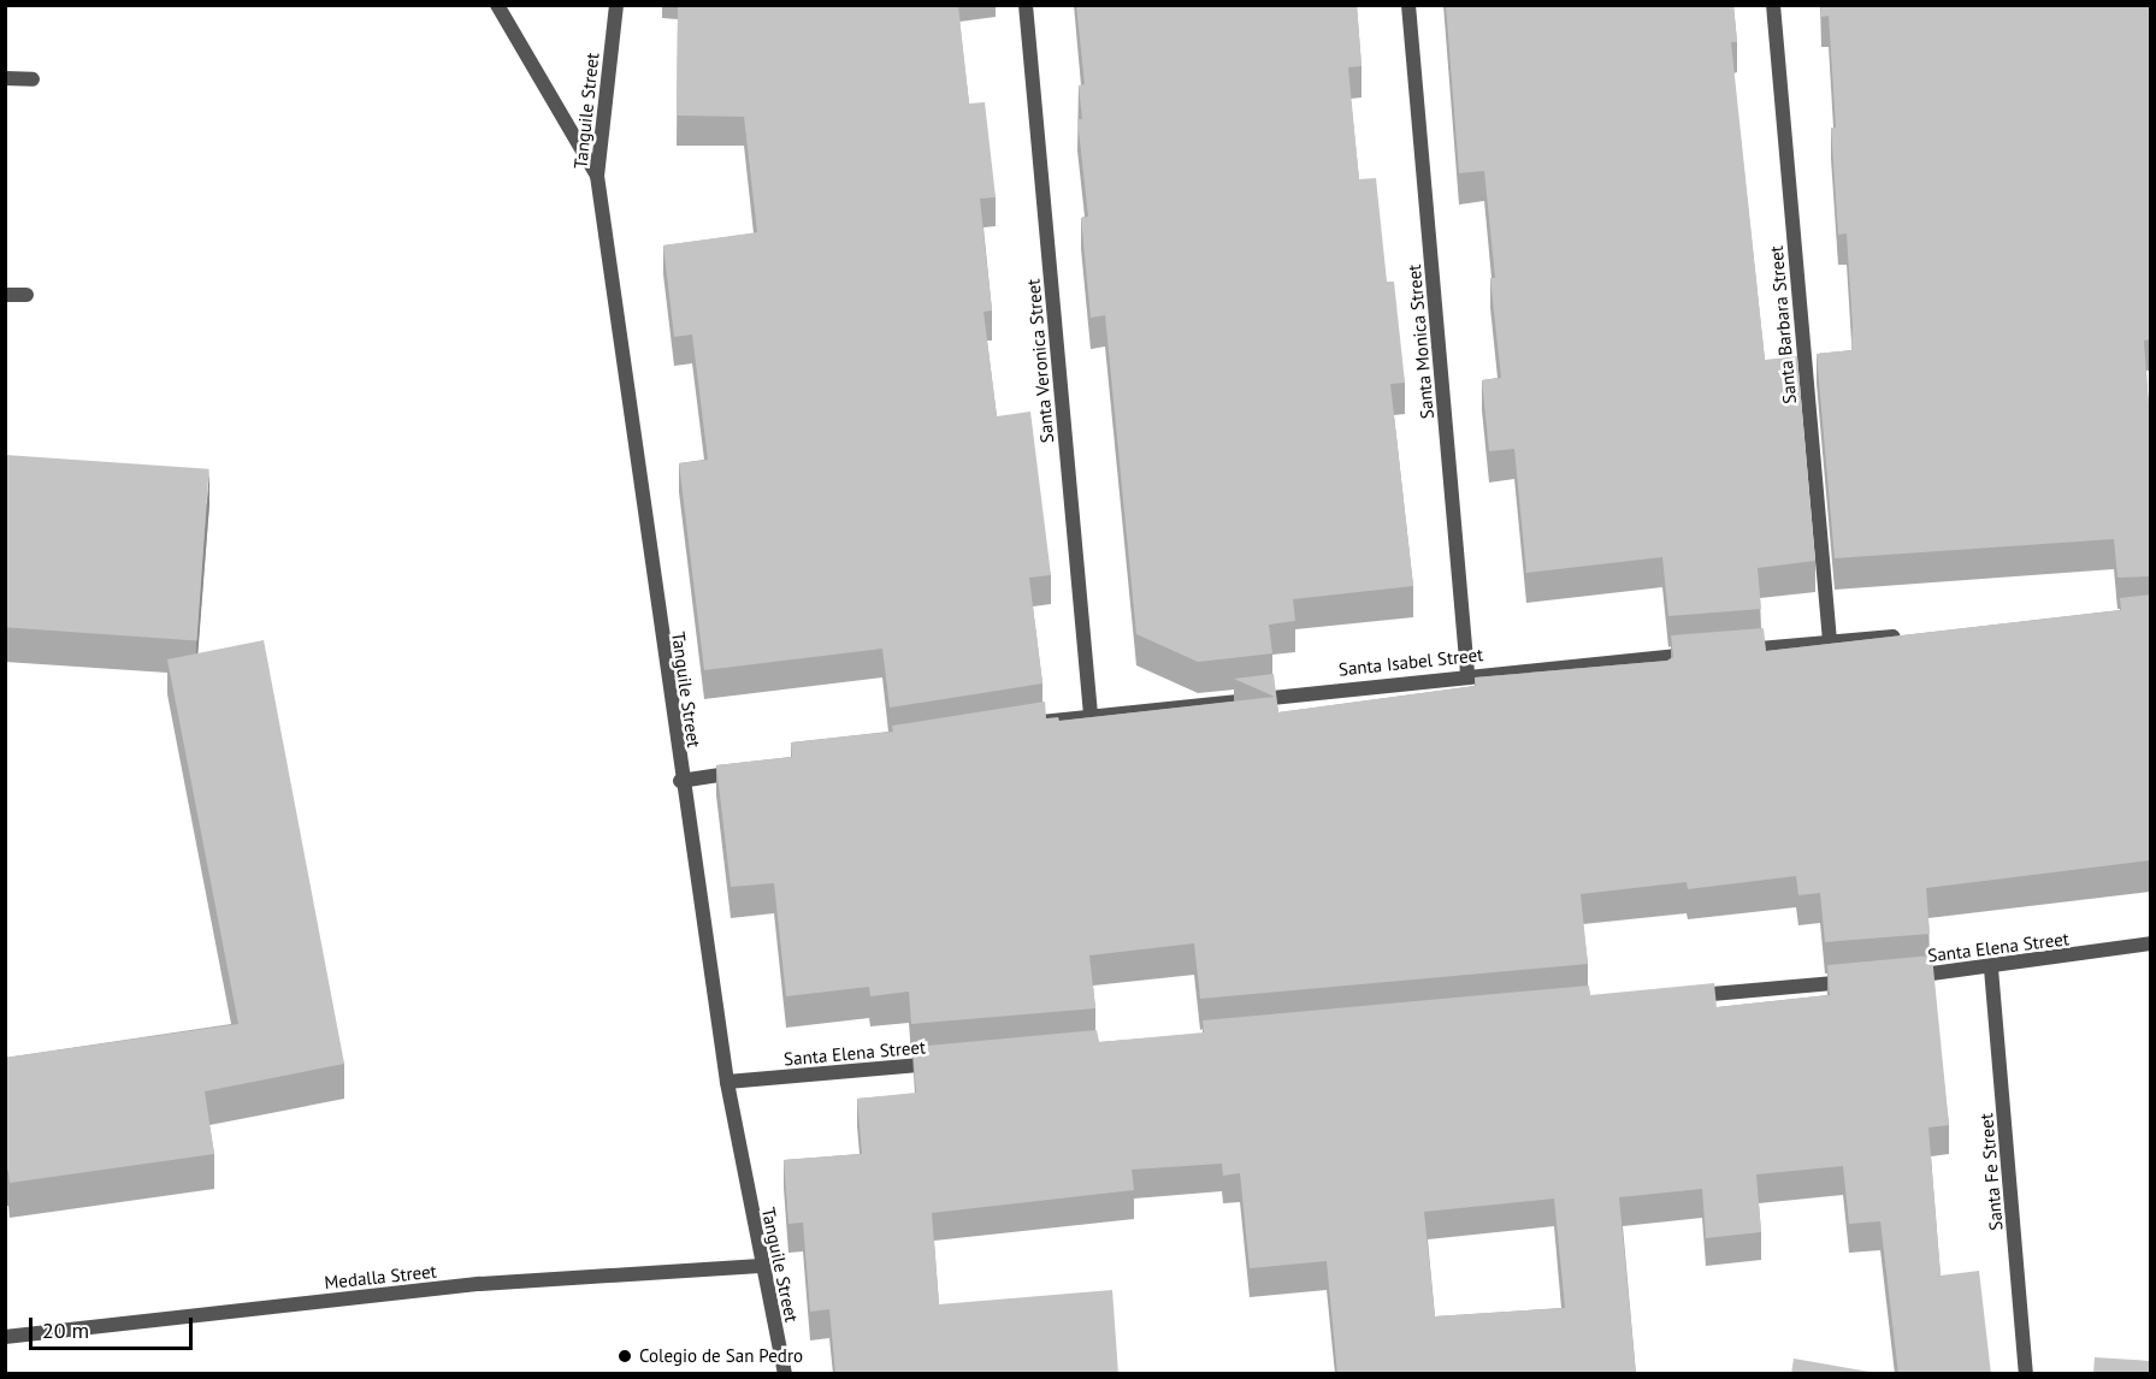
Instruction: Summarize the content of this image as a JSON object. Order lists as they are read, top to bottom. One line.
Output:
{"streets":{"street":["Tanguile Street","Santa Barbara Street","Santa Monica Street","Santa Veronica Street","Santa Isabel Street","Santa Elena Street","Santa Fe Street","Medalla Street"]},"crossings":[["Tanguile Street","Santa Elena Street"],["Tanguile Street","Medalla Street"],["Santa Monica Street","Santa Isabel Street"],["Santa Veronica Street","Santa Isabel Street"],["Santa Elena Street","Santa Fe Street"]],"places":["Colegio de San Pedro"],"scale_bar":"20 m"}
